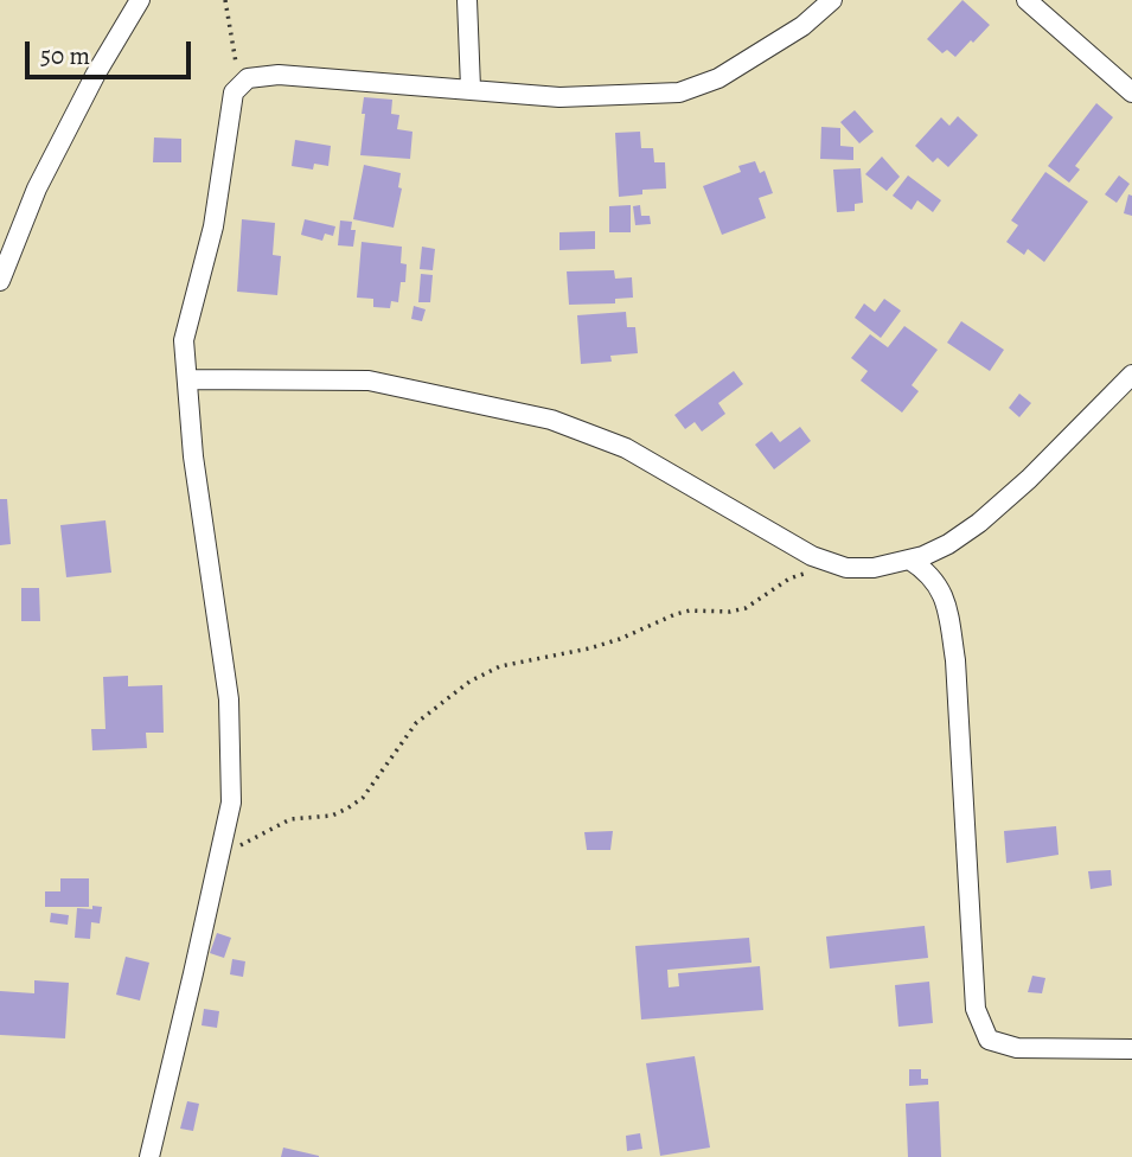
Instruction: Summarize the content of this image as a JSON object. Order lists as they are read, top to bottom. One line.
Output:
{"scale_bar":"50 m"}
